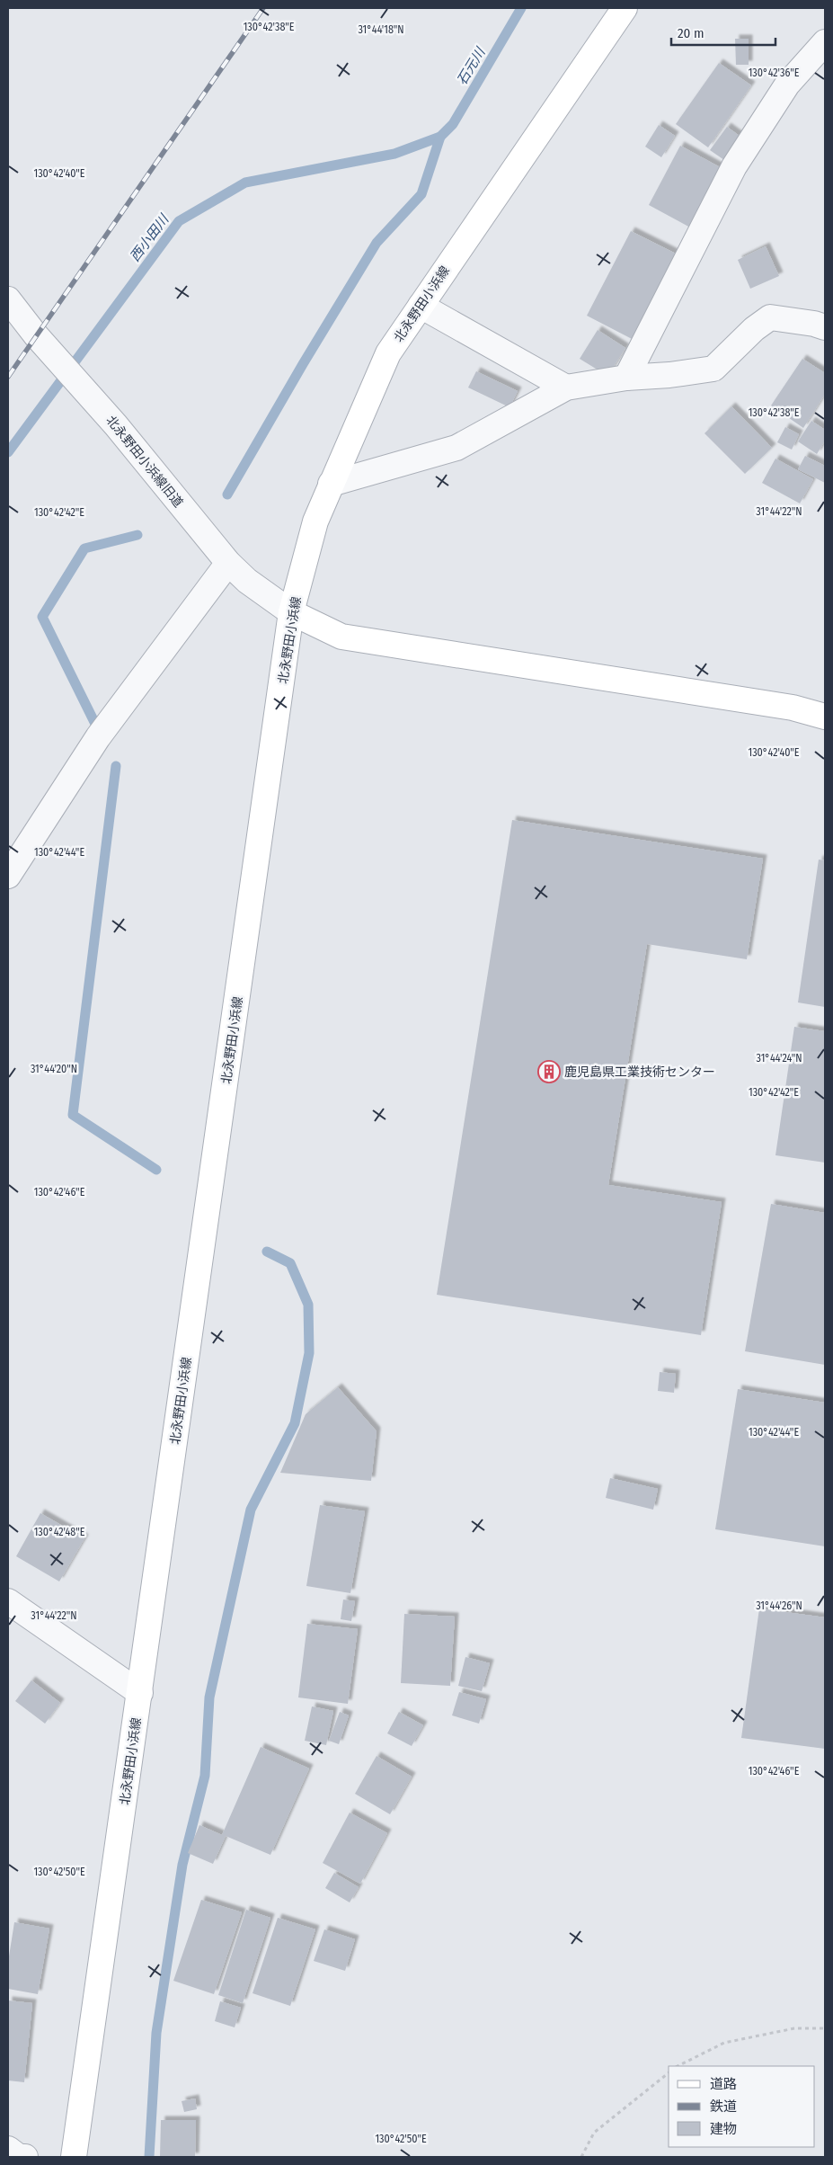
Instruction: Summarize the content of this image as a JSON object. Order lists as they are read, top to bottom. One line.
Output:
{"streets":{"main road":["北永野田小浜線"],"street":["北永野田小浜線旧道"]},"crossings":[["北永野田小浜線","北永野田小浜線旧道"]],"water":["石元川","西小田川"],"places":{"building":["鹿児島県工業技術センター"]},"legend":["道路","鉄道","建物"],"scale_bar":"20 m","coordinates":["130°42'38\"E","31°44'18\"N","130°42'36\"E","130°42'40\"E","31°44'22\"N","130°42'42\"E","130°42'44\"E","31°44'24\"N","31°44'20\"N","130°42'46\"E","130°42'48\"E","31°44'26\"N","130°42'50\"E"]}
